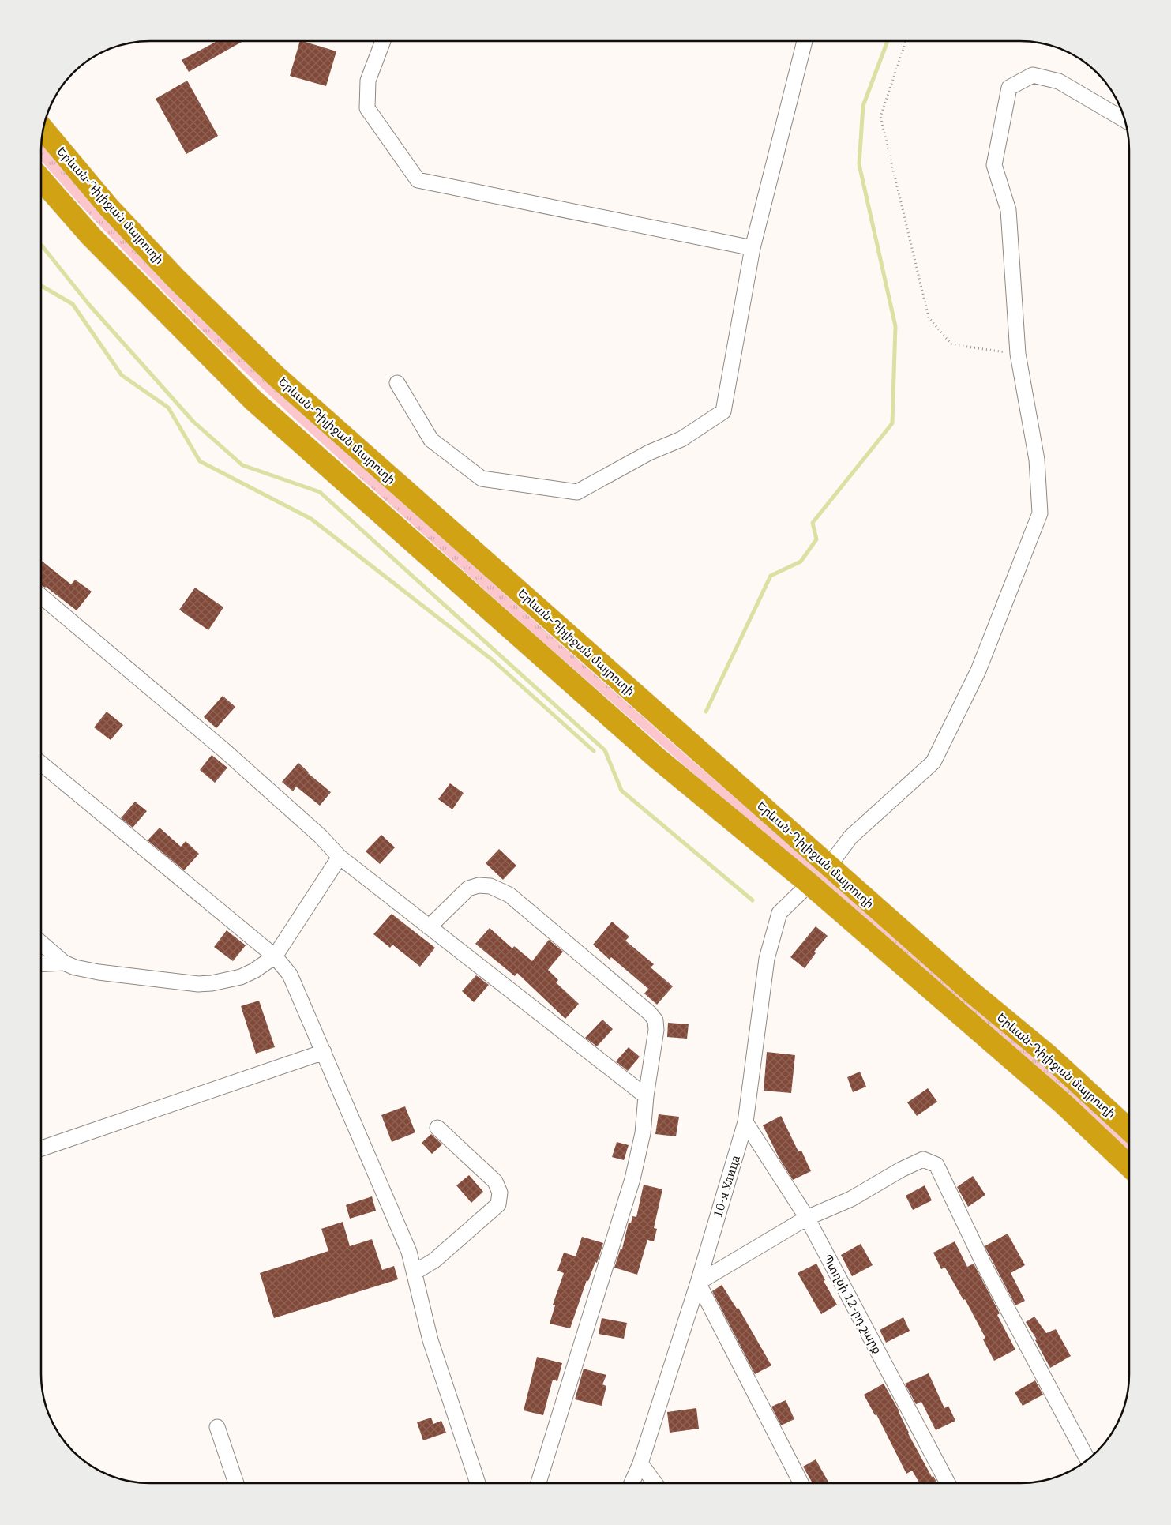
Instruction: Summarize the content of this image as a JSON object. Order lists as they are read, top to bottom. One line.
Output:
{"streets":{"highway":["Երևան-Դիլիջան մայրուղի"],"street":["10-я Улица","Պտղնի 12-րդ շարք"]},"crossings":[["Երևան-Դիլիջան մայրուղի","10-я Улица"],["10-я Улица","Պտղնի 12-րդ շարք"]]}
